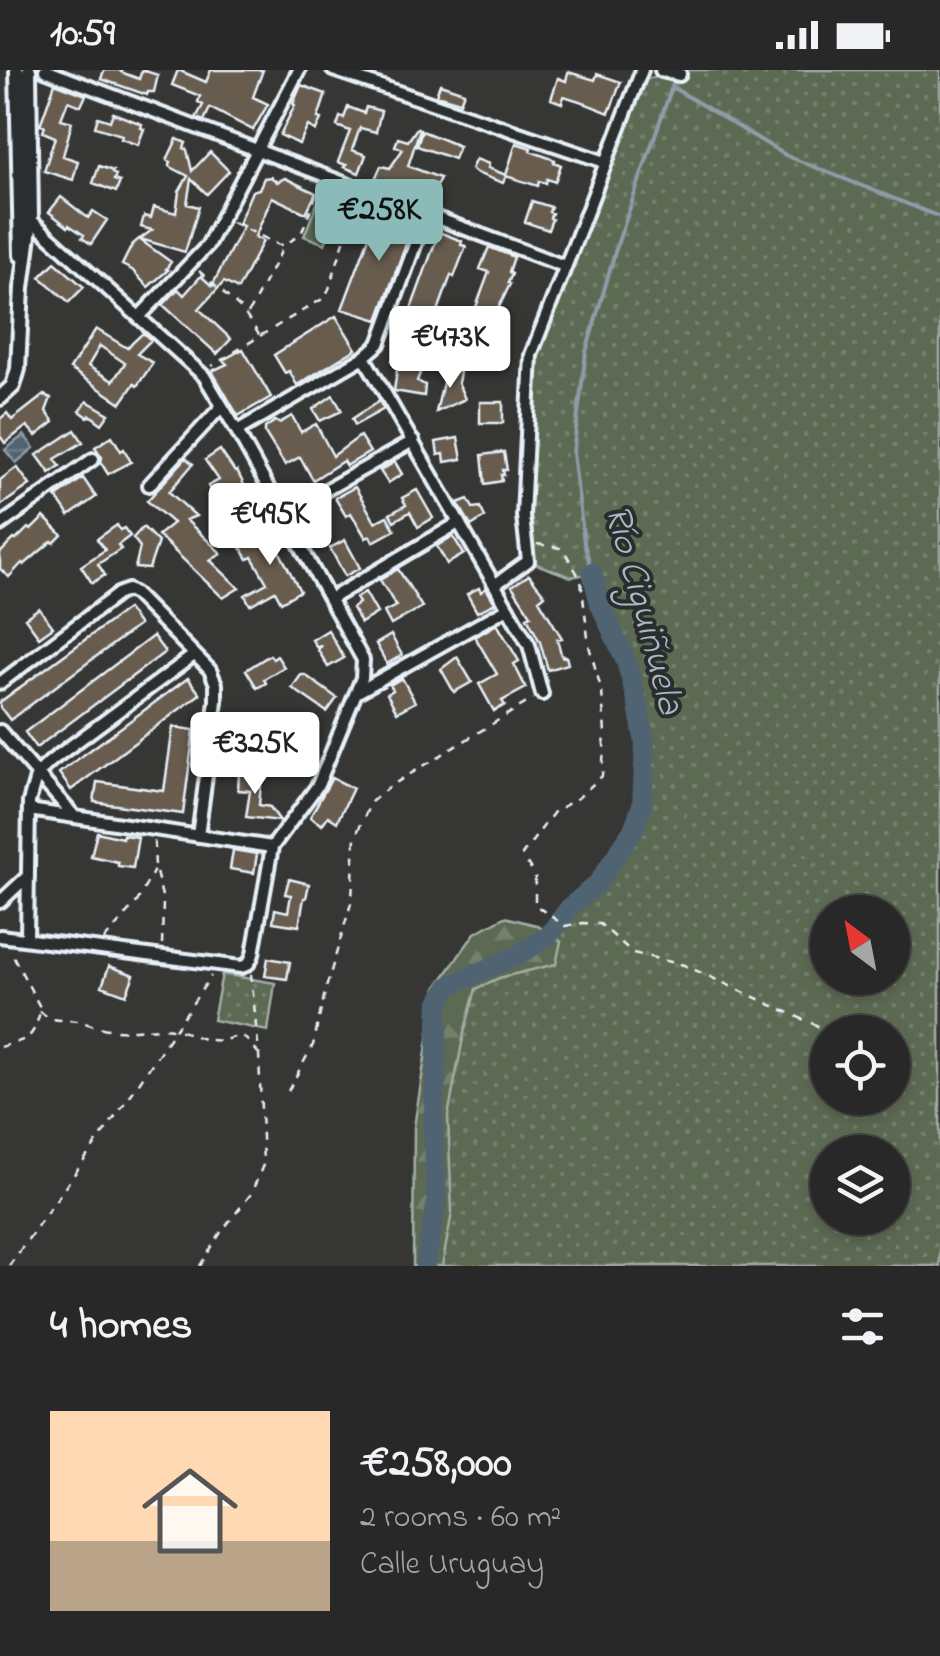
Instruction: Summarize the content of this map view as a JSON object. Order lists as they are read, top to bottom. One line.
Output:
{"water":["Río Ciguiñuela"],"north":"top left","page":{"status":"10:59","price":["€258K","€473K","€495K","€325K"],"heading":"4 homes","list":[{"name":"€258,000","note":"2 rooms · 60 m² · Calle Uruguay"}]}}
